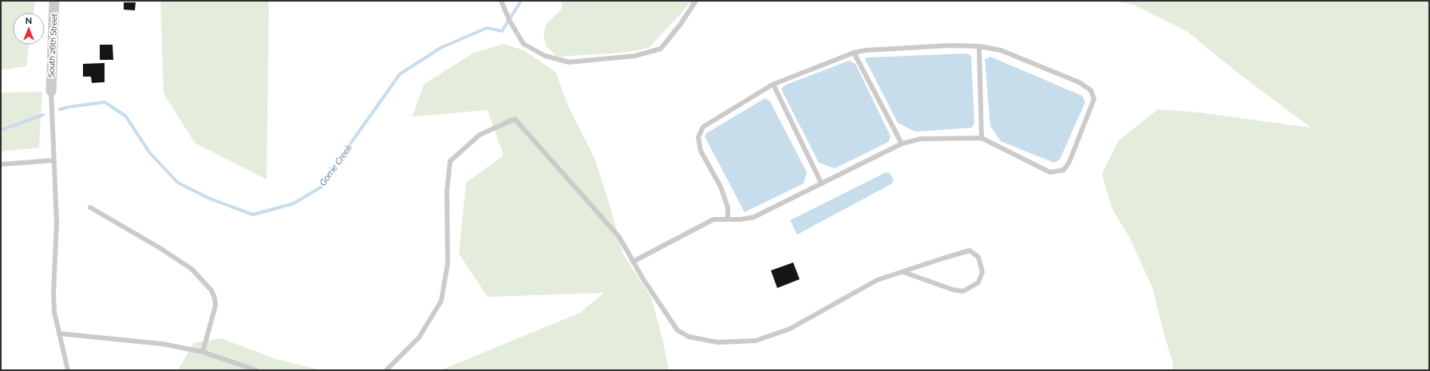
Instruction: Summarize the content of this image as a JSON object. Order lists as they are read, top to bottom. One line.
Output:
{"streets":{"street":["South 26th Street"]},"water":["Gorrie Creek"],"north":"top"}
